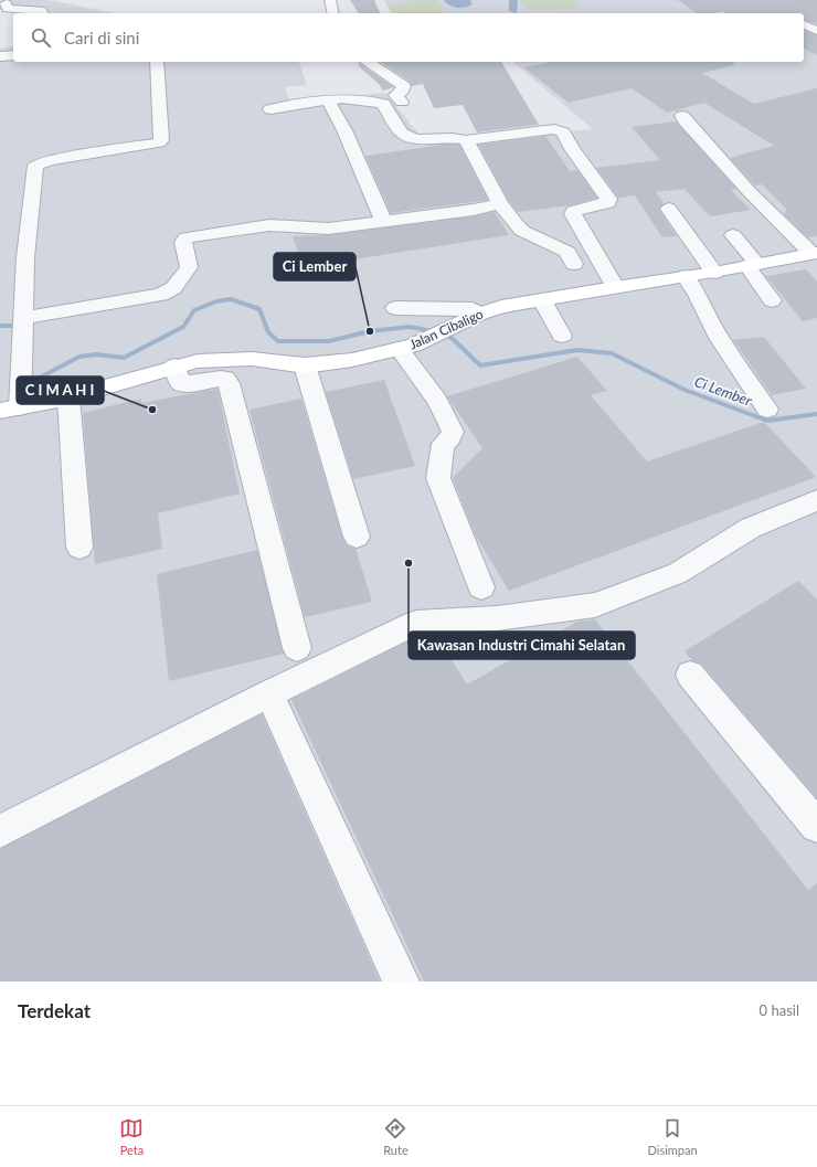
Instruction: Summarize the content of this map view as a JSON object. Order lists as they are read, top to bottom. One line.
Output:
{"streets":{"main road":["Jalan Cibaligo"]},"water":["Ci Lember"],"places":["Ci Lember","C I M A H I","Kawasan Industri Cimahi Selatan"],"page":{"search":"Cari di sini","heading":["Terdekat","0 hasil"],"nav":["Peta","Rute","Disimpan"]}}
